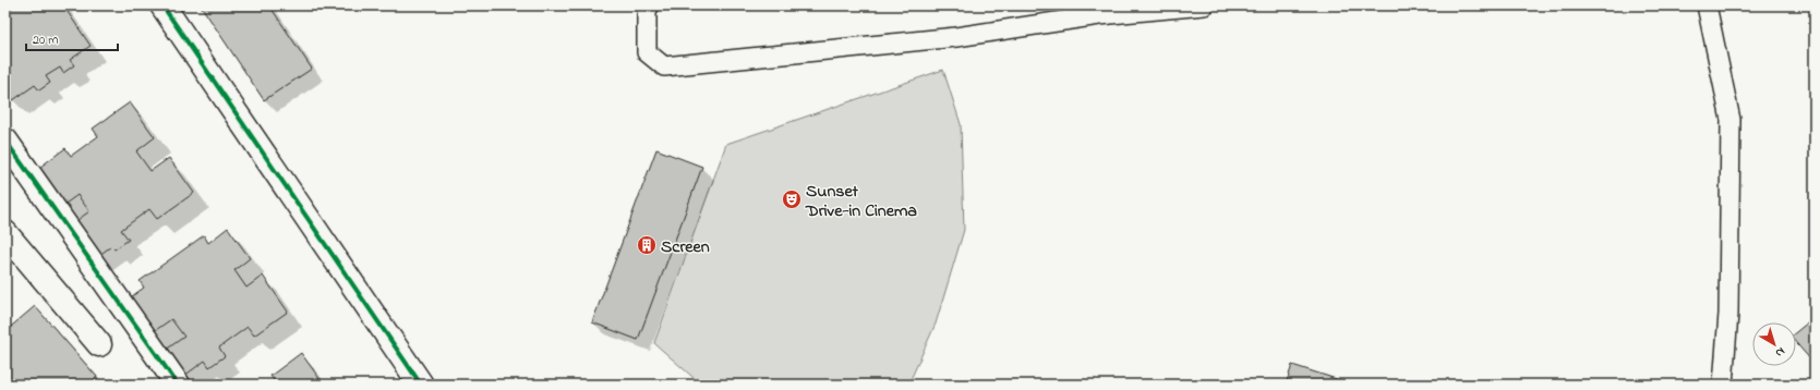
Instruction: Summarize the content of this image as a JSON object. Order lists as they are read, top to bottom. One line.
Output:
{"places":{"theatre":["Sunset Drive-in Cinema"],"building":["Screen"]},"scale_bar":"20 m","north":"bottom right"}
